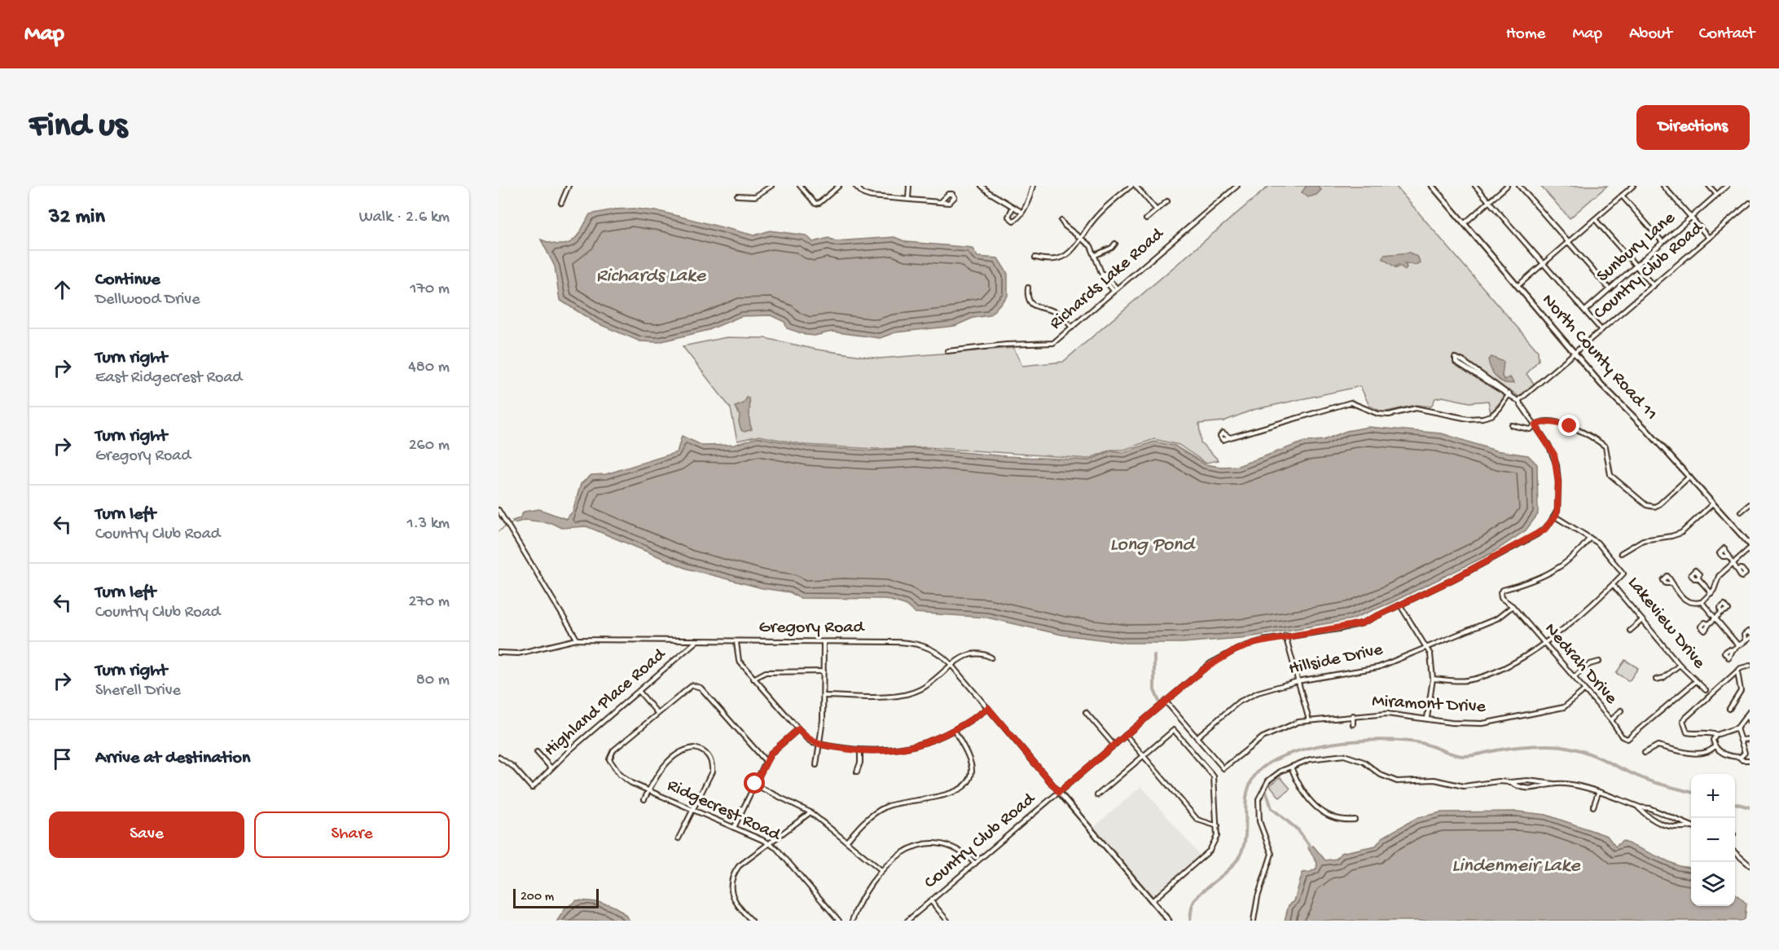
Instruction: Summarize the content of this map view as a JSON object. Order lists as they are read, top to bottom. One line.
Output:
{"streets":{"main road":["North County Road 11"],"street":["Sunbury Lane","Country Club Road","Richards Lake Road","Lakeview Drive","Gregory Road","Hillside Drive","Nedrah Drive","Highland Place Road","Miramont Drive","Ridgecrest Road"]},"crossings":[["Country Club Road","North County Road 11"],["Country Club Road","Lakeview Drive"],["Country Club Road","Gregory Road"],["Lakeview Drive","Nedrah Drive"],["Gregory Road","Highland Place Road"],["Hillside Drive","Nedrah Drive"],["Hillside Drive","Miramont Drive"],["Nedrah Drive","Miramont Drive"]],"water":["Richards Lake","Long Pond","Lindenmeir Lake"],"scale_bar":"200 m","page":{"header":"Map","nav":["Home","Map","About","Contact"],"buttons":["Directions",["Save","Share"]],"title":"Find us","heading":["32 min","Walk · 2.6 km"],"list":[["Continue","Dellwood Drive","170 m"],["Turn right","East Ridgecrest Road","480 m"],["Turn right","Gregory Road","260 m"],["Turn left","Country Club Road","1.3 km"],["Turn left","Country Club Road","270 m"],["Turn right","Sherell Drive","80 m"],"Arrive at destination"],"map_buttons":["+","−"],"scale":"200 m"}}
